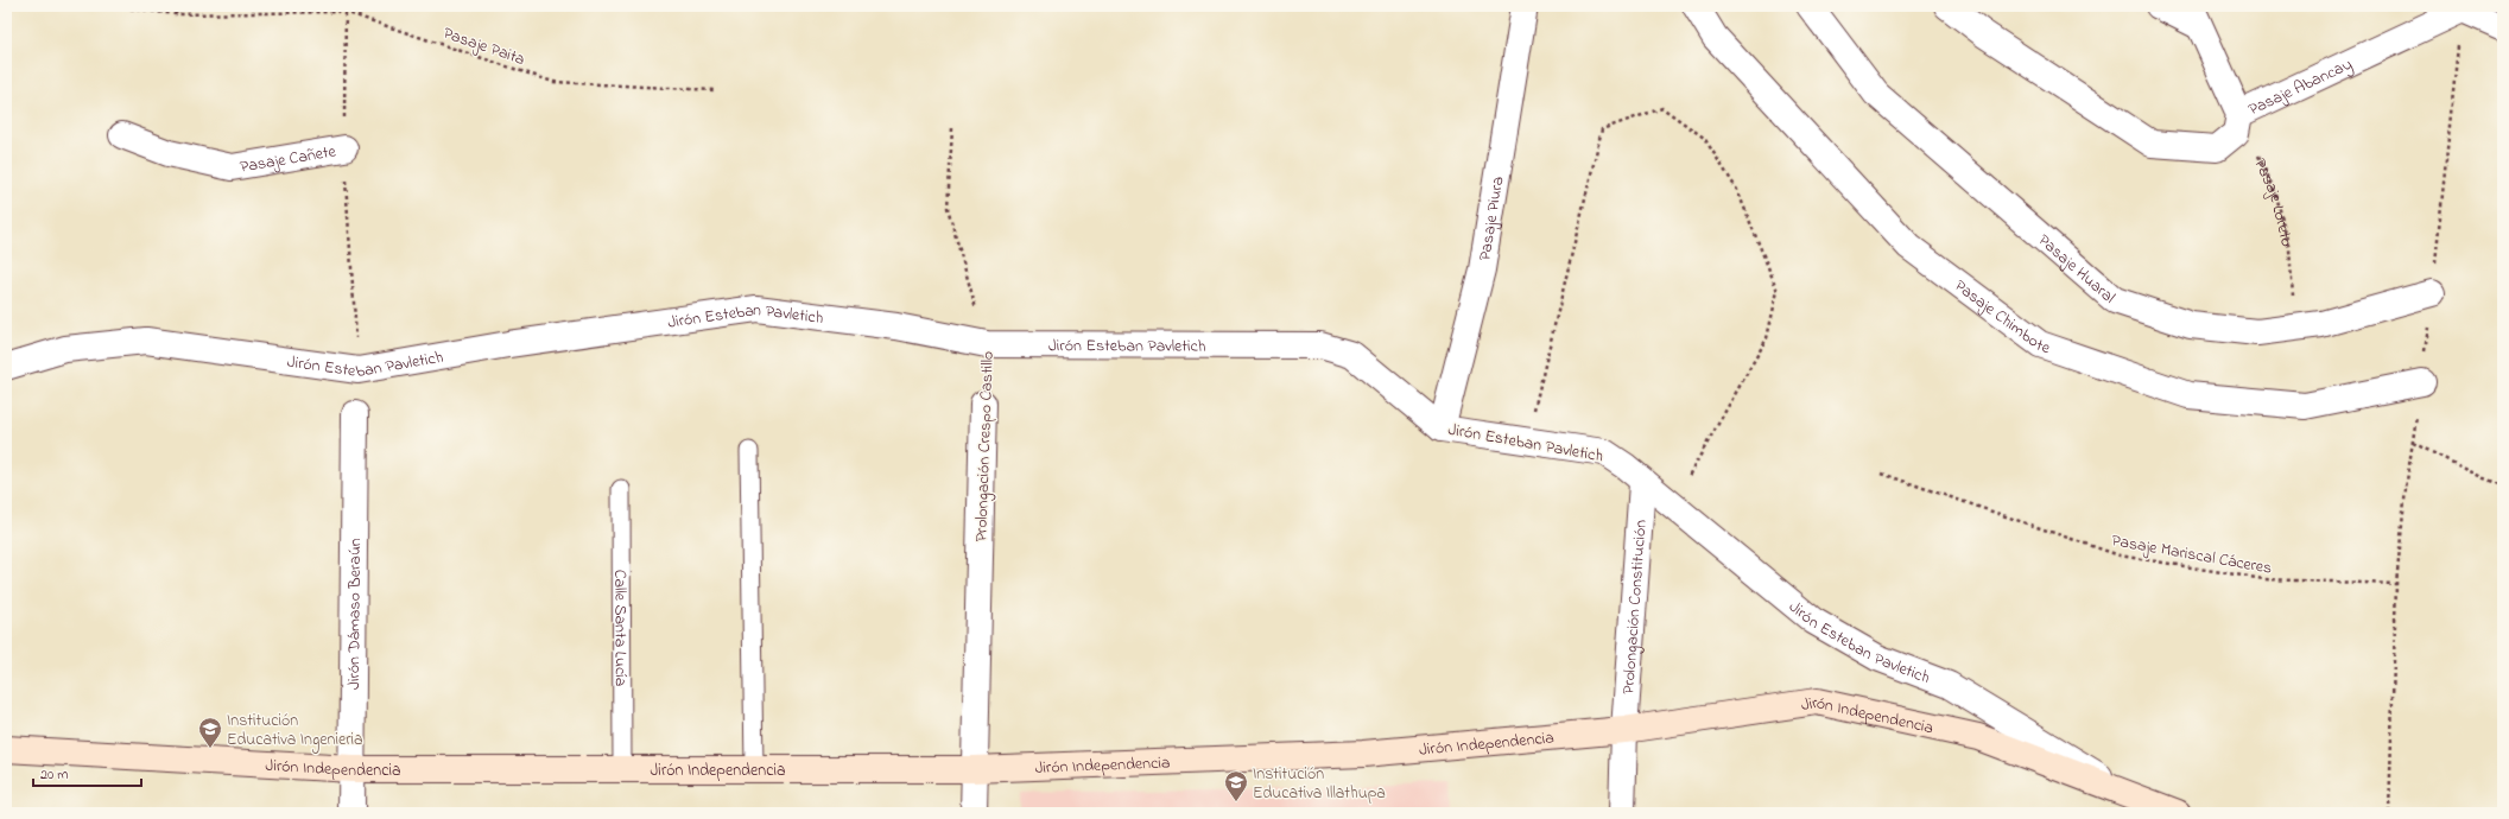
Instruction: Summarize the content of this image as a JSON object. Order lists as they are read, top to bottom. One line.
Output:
{"streets":{"street":["Pasaje Abancay","Pasaje Cañete","Pasaje Piura","Pasaje Huaral","Pasaje Chimbote","Jirón Esteban Pavletich","Prolongación Crespo Castillo","Prolongación Constitución","Jirón Dámaso Beraún","Jirón Independencia"],"lane":["Calle Santa Lucía"],"path":["Pasaje Paita","Pasaje Loreto","Pasaje Mariscal Cáceres"]},"crossings":[["Pasaje Abancay","Pasaje Loreto"],["Pasaje Loreto","Pasaje Huaral"],["Pasaje Piura","Jirón Esteban Pavletich"],["Jirón Esteban Pavletich","Prolongación Crespo Castillo"],["Jirón Esteban Pavletich","Prolongación Constitución"],["Jirón Esteban Pavletich","Jirón Independencia"],["Prolongación Crespo Castillo","Jirón Independencia"],["Prolongación Constitución","Jirón Independencia"],["Jirón Dámaso Beraún","Jirón Independencia"],["Calle Santa Lucía","Jirón Independencia"]],"places":{"school or university":["Institución Educativa Ingenieria","Institución Educativa Illathupa"]},"scale_bar":"20 m"}
